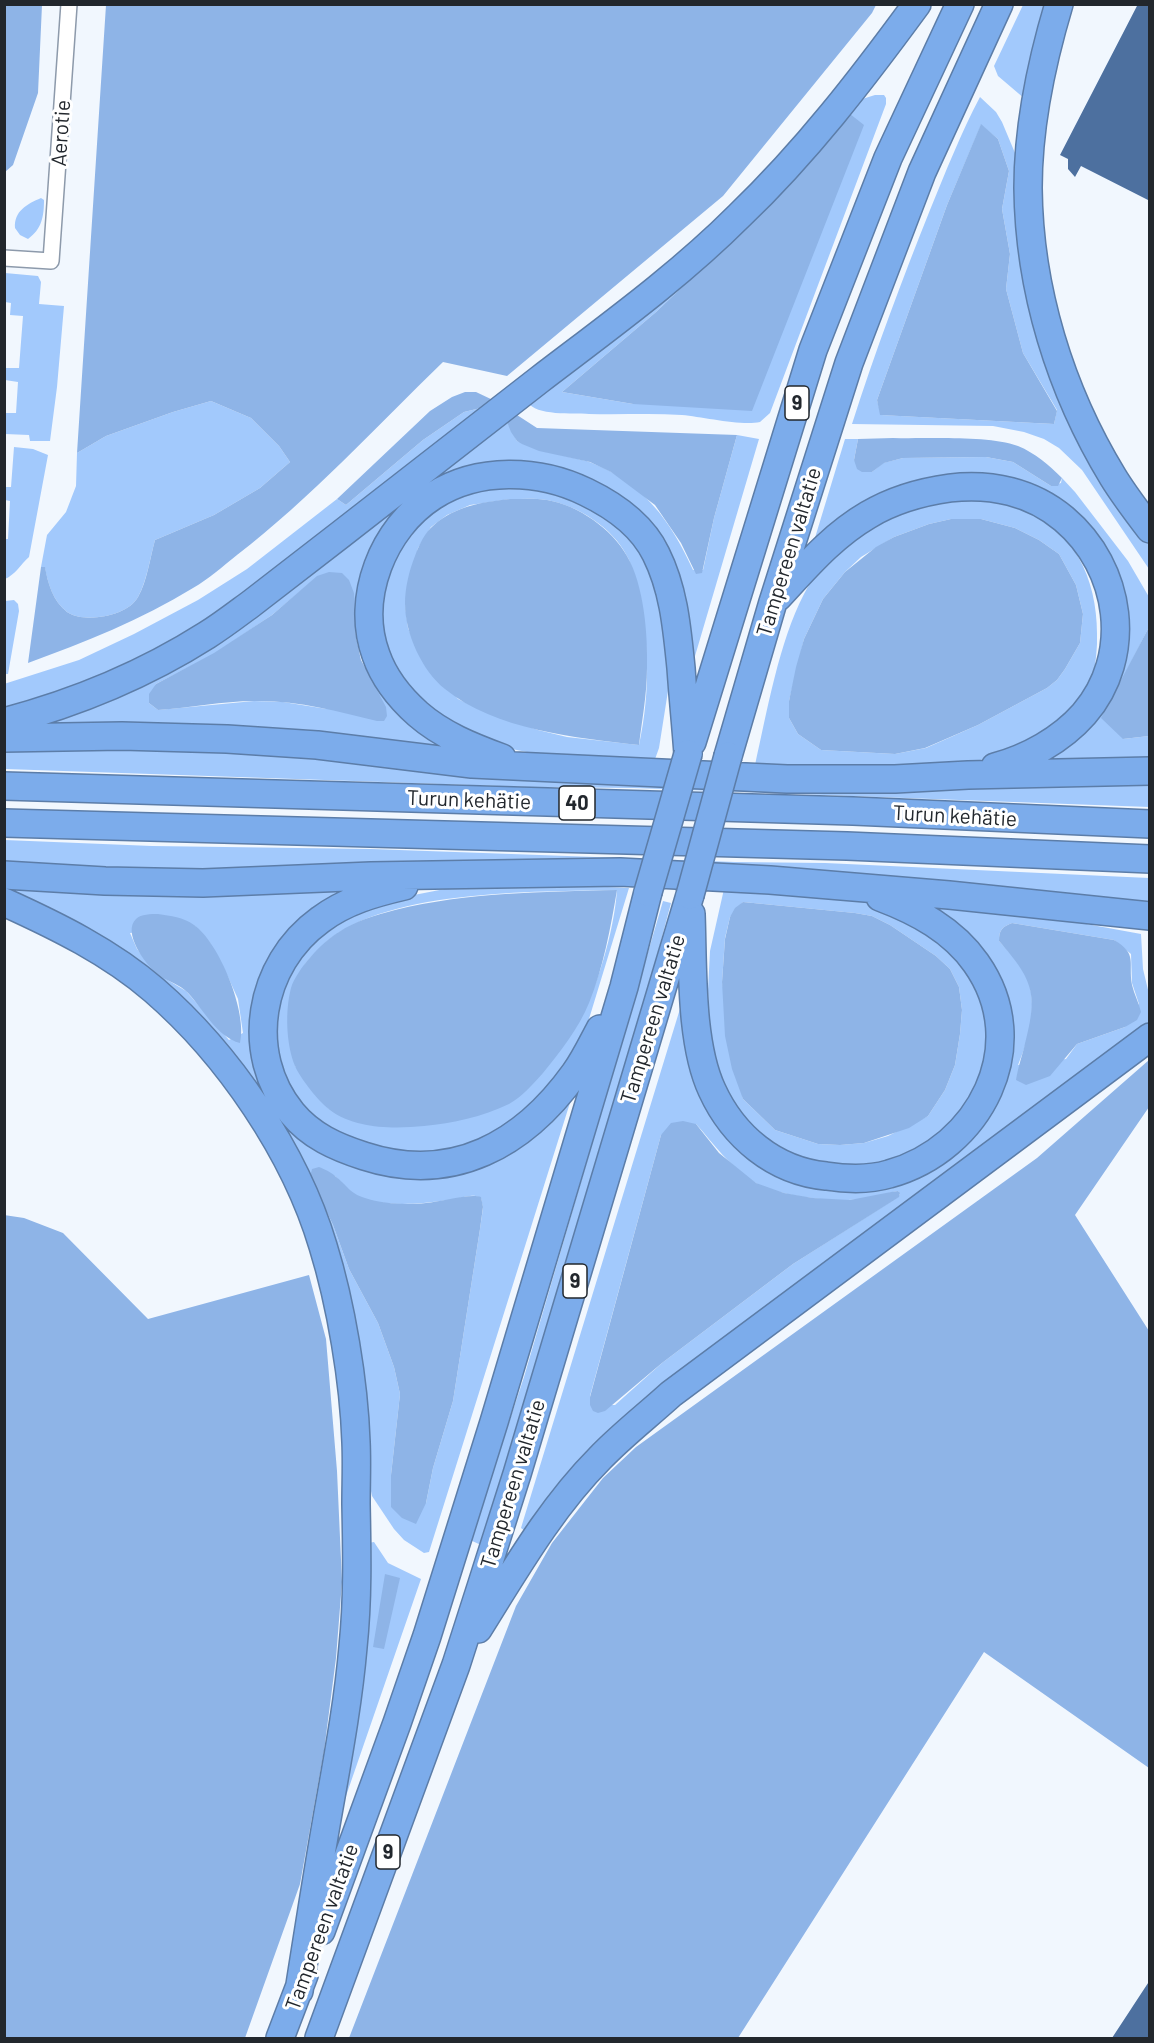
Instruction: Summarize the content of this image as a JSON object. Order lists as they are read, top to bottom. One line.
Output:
{"streets":{"highway":["9","Tampereen valtatie","Turun kehätie","40"],"street":["Aerotie"]}}
